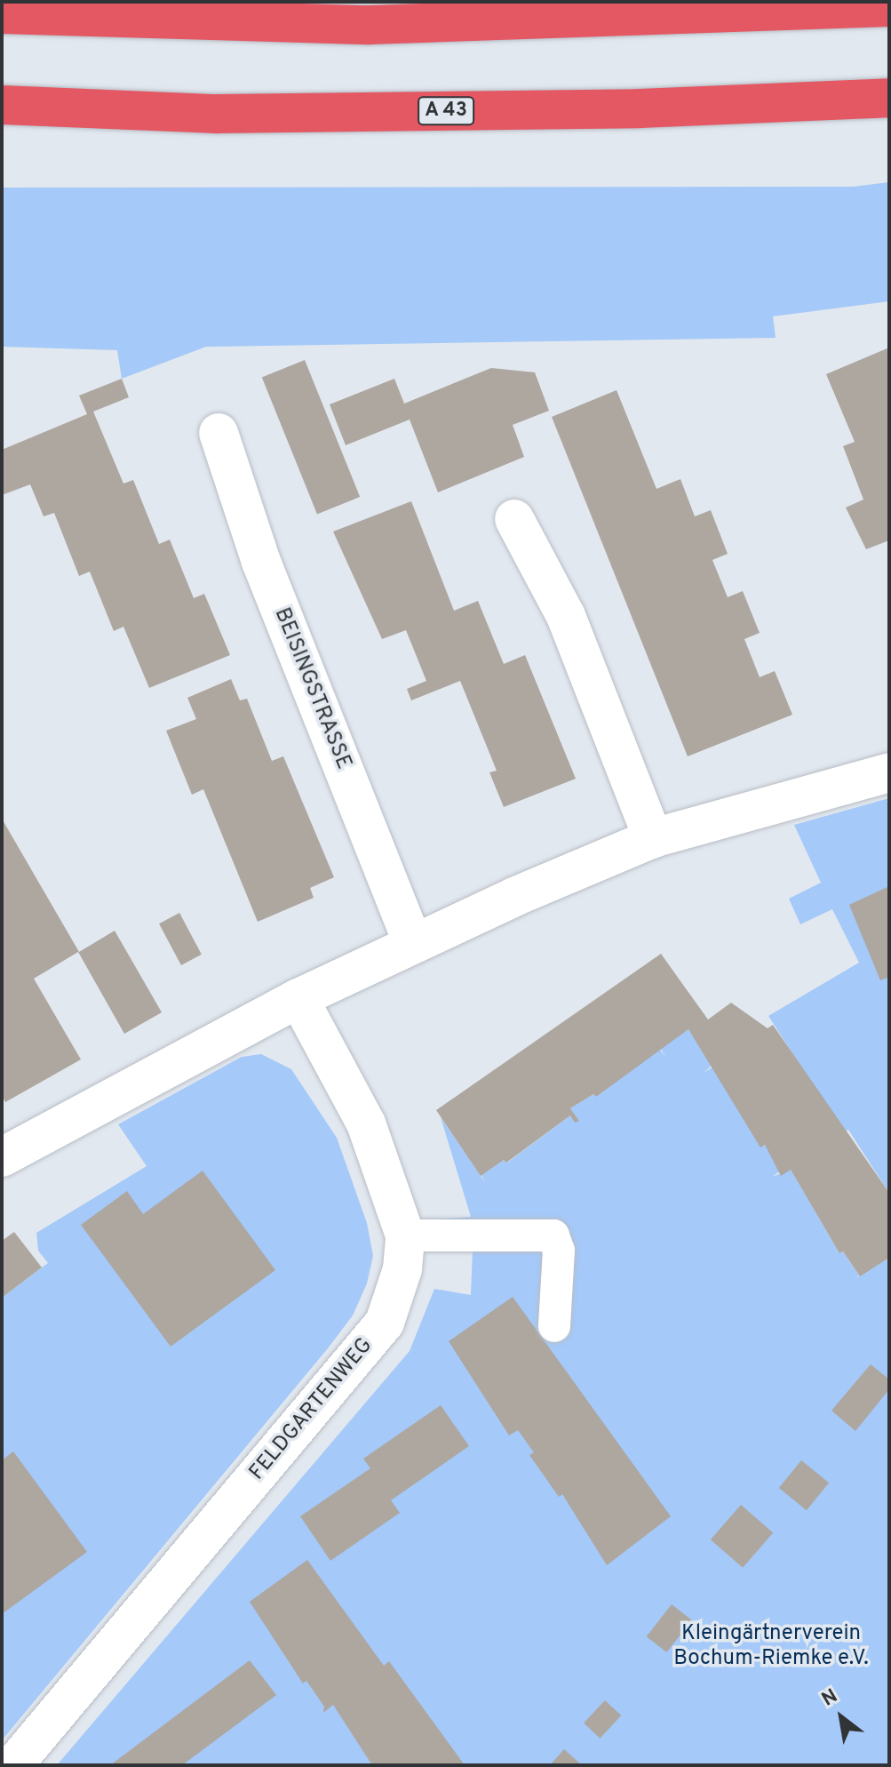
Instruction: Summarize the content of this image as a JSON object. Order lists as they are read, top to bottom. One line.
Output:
{"streets":{"highway":["A 43"],"street":["BEISINGSTRASSE","FELDGARTENWEG"]},"parks":["Kleingärtnerverein Bochum-Riemke e.V."],"north":"top left"}
